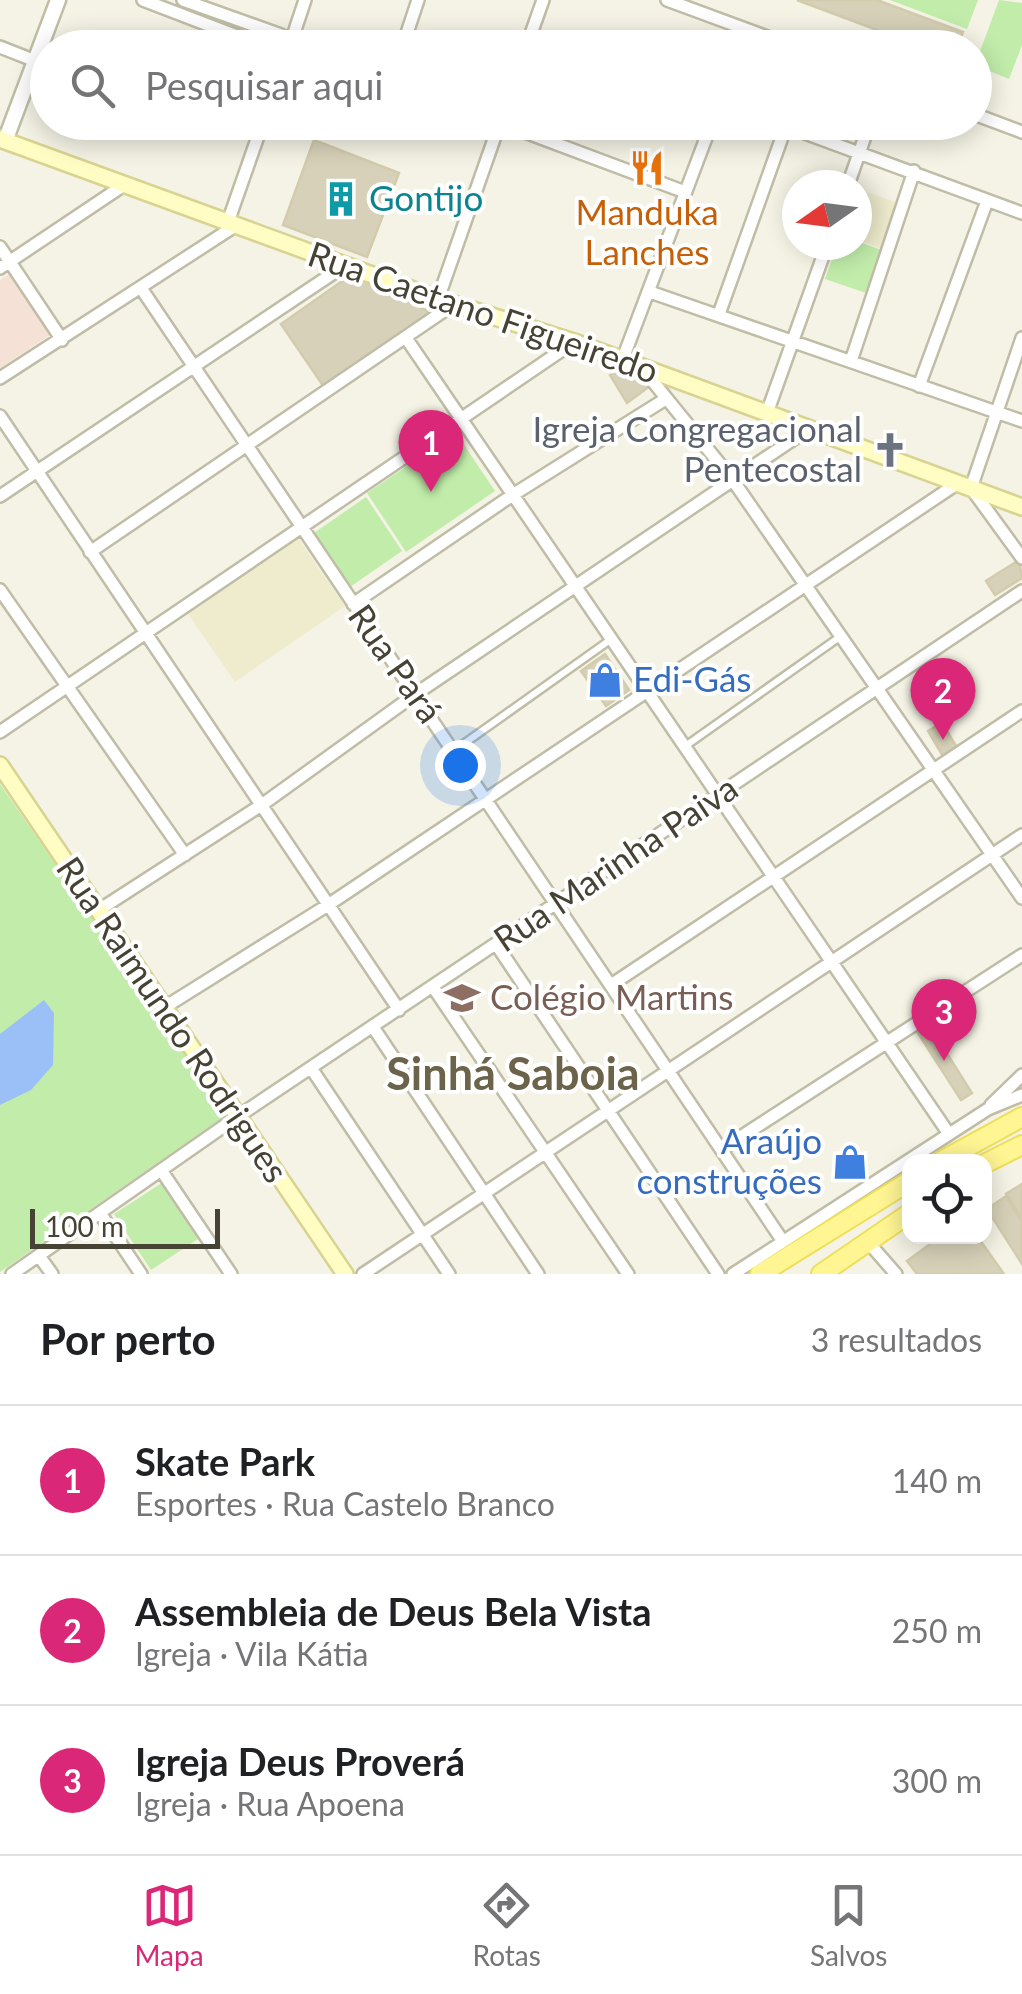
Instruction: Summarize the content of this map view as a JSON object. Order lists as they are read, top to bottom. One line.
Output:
{"streets":{"main road":["Rua Caetano Figueiredo","Rua Raimundo Rodrigues"],"street":["Rua Pará","Rua Marinha Paiva"]},"crossings":[["Rua Pará","Rua Marinha Paiva"],["Rua Marinha Paiva","Rua Raimundo Rodrigues"]],"districts":["Sinhá Saboia"],"places":{"restaurant":["Manduka Lanches"],"building":["Gontijo"],"church":["Igreja Congregacional Pentecostal"],"shop":["Edi-Gás","Araújo construções"],"school or university":["Colégio Martins"]},"scale_bar":"100 m","north":"left","page":{"search":"Pesquisar aqui","pins":["1","2","3"],"scale":"100 m","heading":["Por perto","3 resultados"],"list":[{"mark":"1","name":"Skate Park","note":"Esportes · Rua Castelo Branco","value":"140 m"},{"mark":"2","name":"Assembleia de Deus Bela Vista","note":"Igreja · Vila Kátia","value":"250 m"},{"mark":"3","name":"Igreja Deus Proverá","note":"Igreja · Rua Apoena","value":"300 m"}],"nav":["Mapa","Rotas","Salvos"]}}
